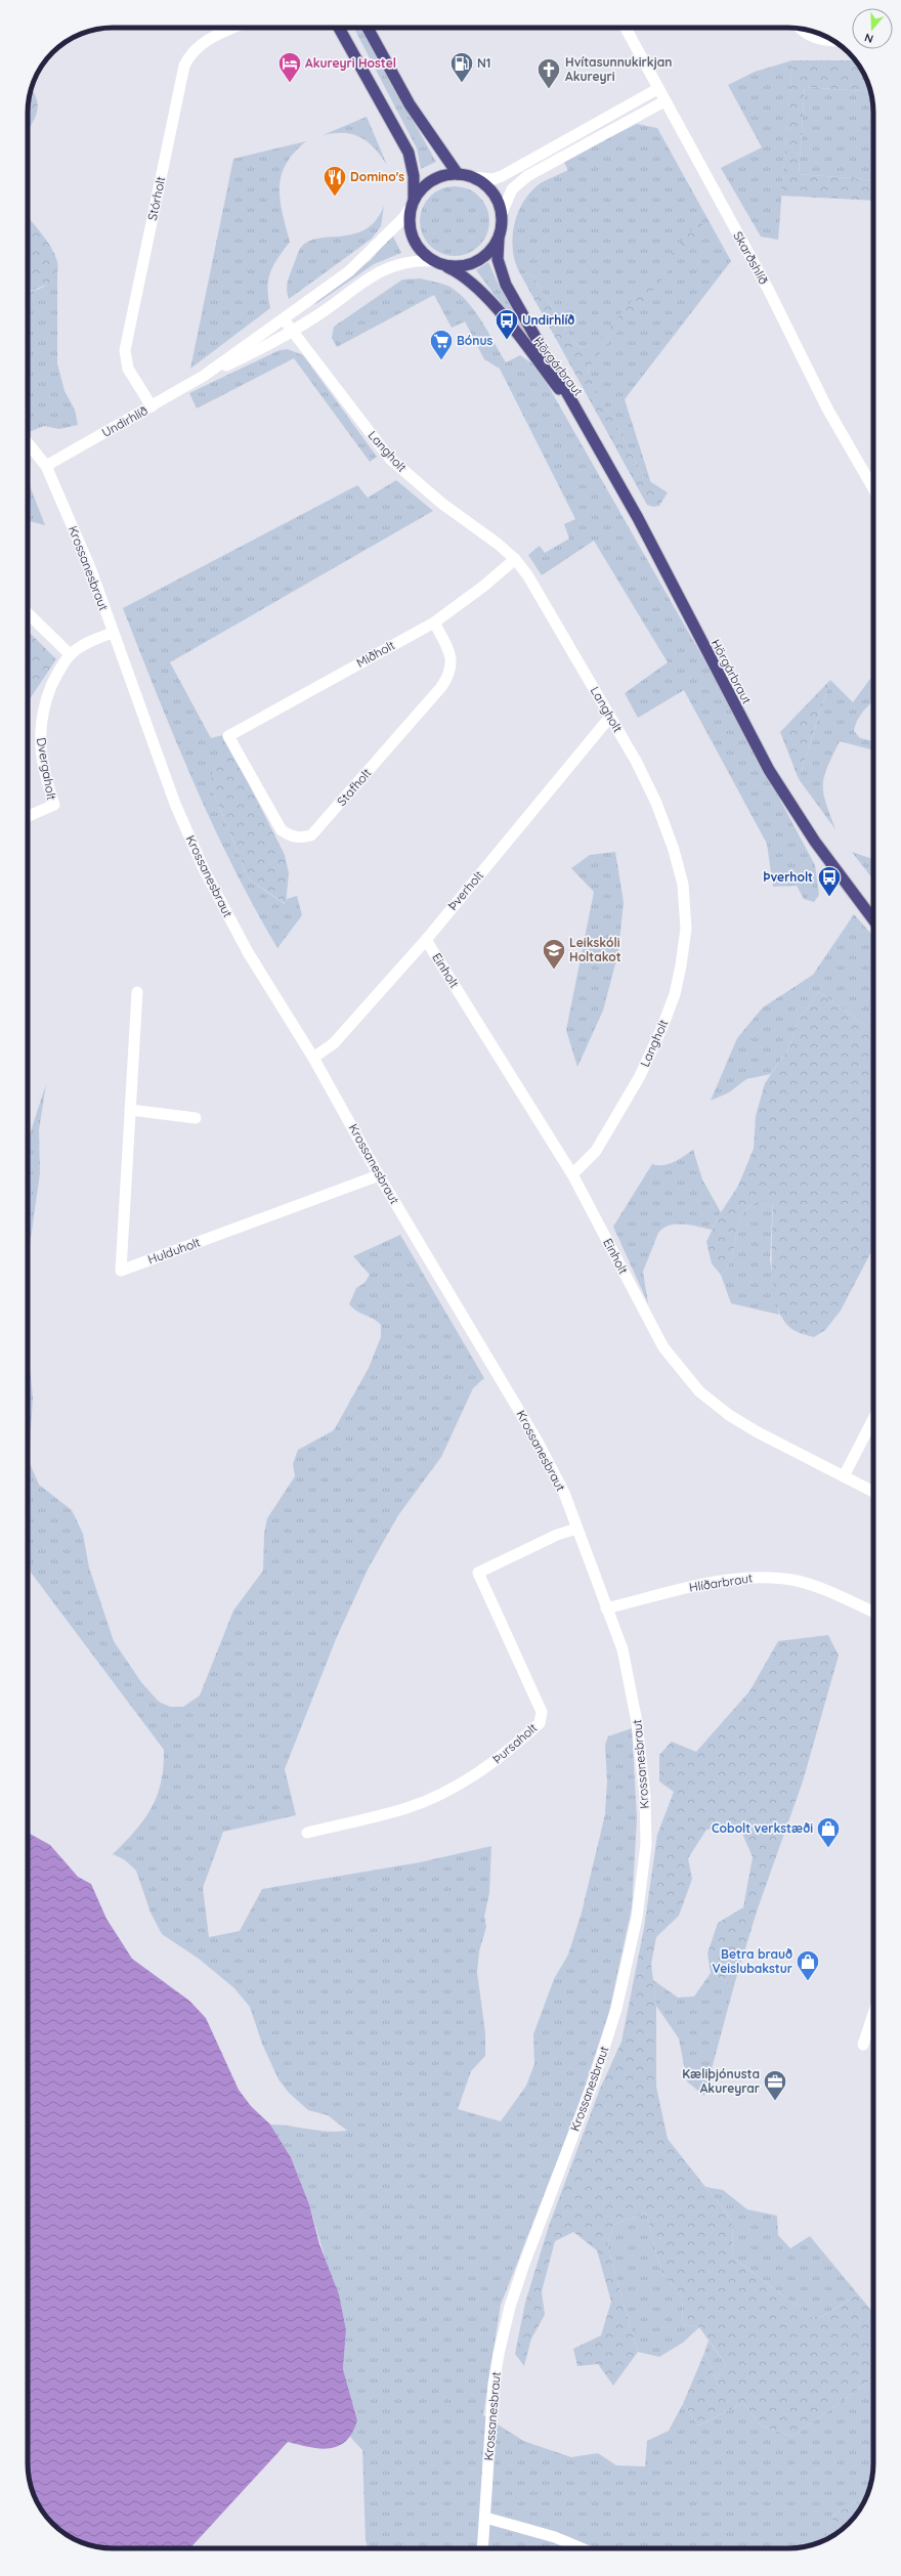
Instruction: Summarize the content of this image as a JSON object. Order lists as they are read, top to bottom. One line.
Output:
{"streets":{"highway":["Hörgárbraut"],"street":["Stórholt","Skarðshlíð","Undirhlíð","Langholt","Krossanesbraut","Miðholt","Dvergaholt","Stafholt","Þverholt","Einholt","Hulduholt","Hlíðarbraut","Þursaholt"]},"crossings":[["Stórholt","Undirhlíð"],["Hörgárbraut","Undirhlíð"],["Undirhlíð","Langholt"],["Undirhlíð","Krossanesbraut"],["Langholt","Miðholt"],["Langholt","Þverholt"],["Langholt","Einholt"],["Krossanesbraut","Dvergaholt"],["Krossanesbraut","Þverholt"],["Krossanesbraut","Hulduholt"],["Krossanesbraut","Hlíðarbraut"],["Krossanesbraut","Þursaholt"],["Miðholt","Stafholt"],["Þverholt","Einholt"]],"places":{"hotel":["Akureyri Hostel"],"fuel station":["N1"],"church":["Hvítasunnukirkjan Akureyri"],"restaurant":["Domino's"],"bus stop":["Undirhlíð","Þverholt"],"supermarket":["Bónus"],"school or university":["Leikskóli Holtakot"],"shop":["Cobolt verkstæði","Betra brauð Veislubakstur"],"office":["Kæliþjónusta Akureyrar"]},"north":"bottom"}
